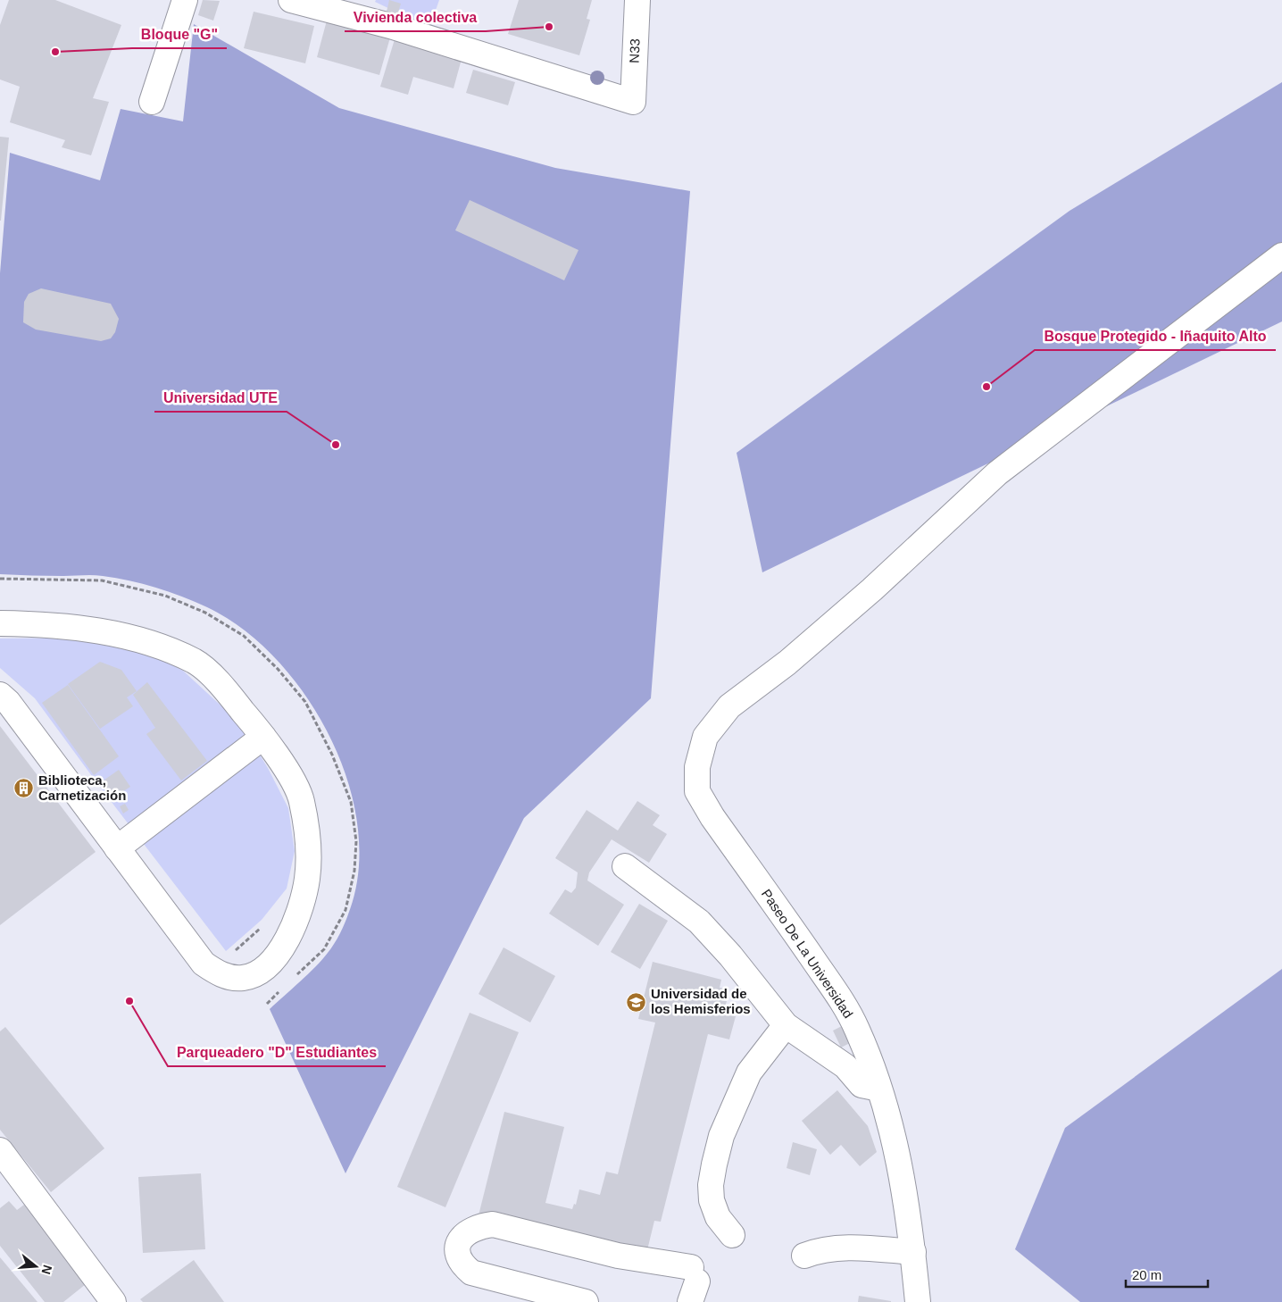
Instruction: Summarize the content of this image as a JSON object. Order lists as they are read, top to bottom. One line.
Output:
{"streets":{"street":["N33","Paseo De La Universidad"]},"places":{"other":["Vivienda colectiva","Bloque \"G\"","Bosque Protegido - Iñaquito Alto","Universidad UTE","Parqueadero \"D\" Estudiantes"],"building":["Biblioteca, Carnetización"],"school or university":["Universidad de los Hemisferios"]},"scale_bar":"20 m","north":"right"}
